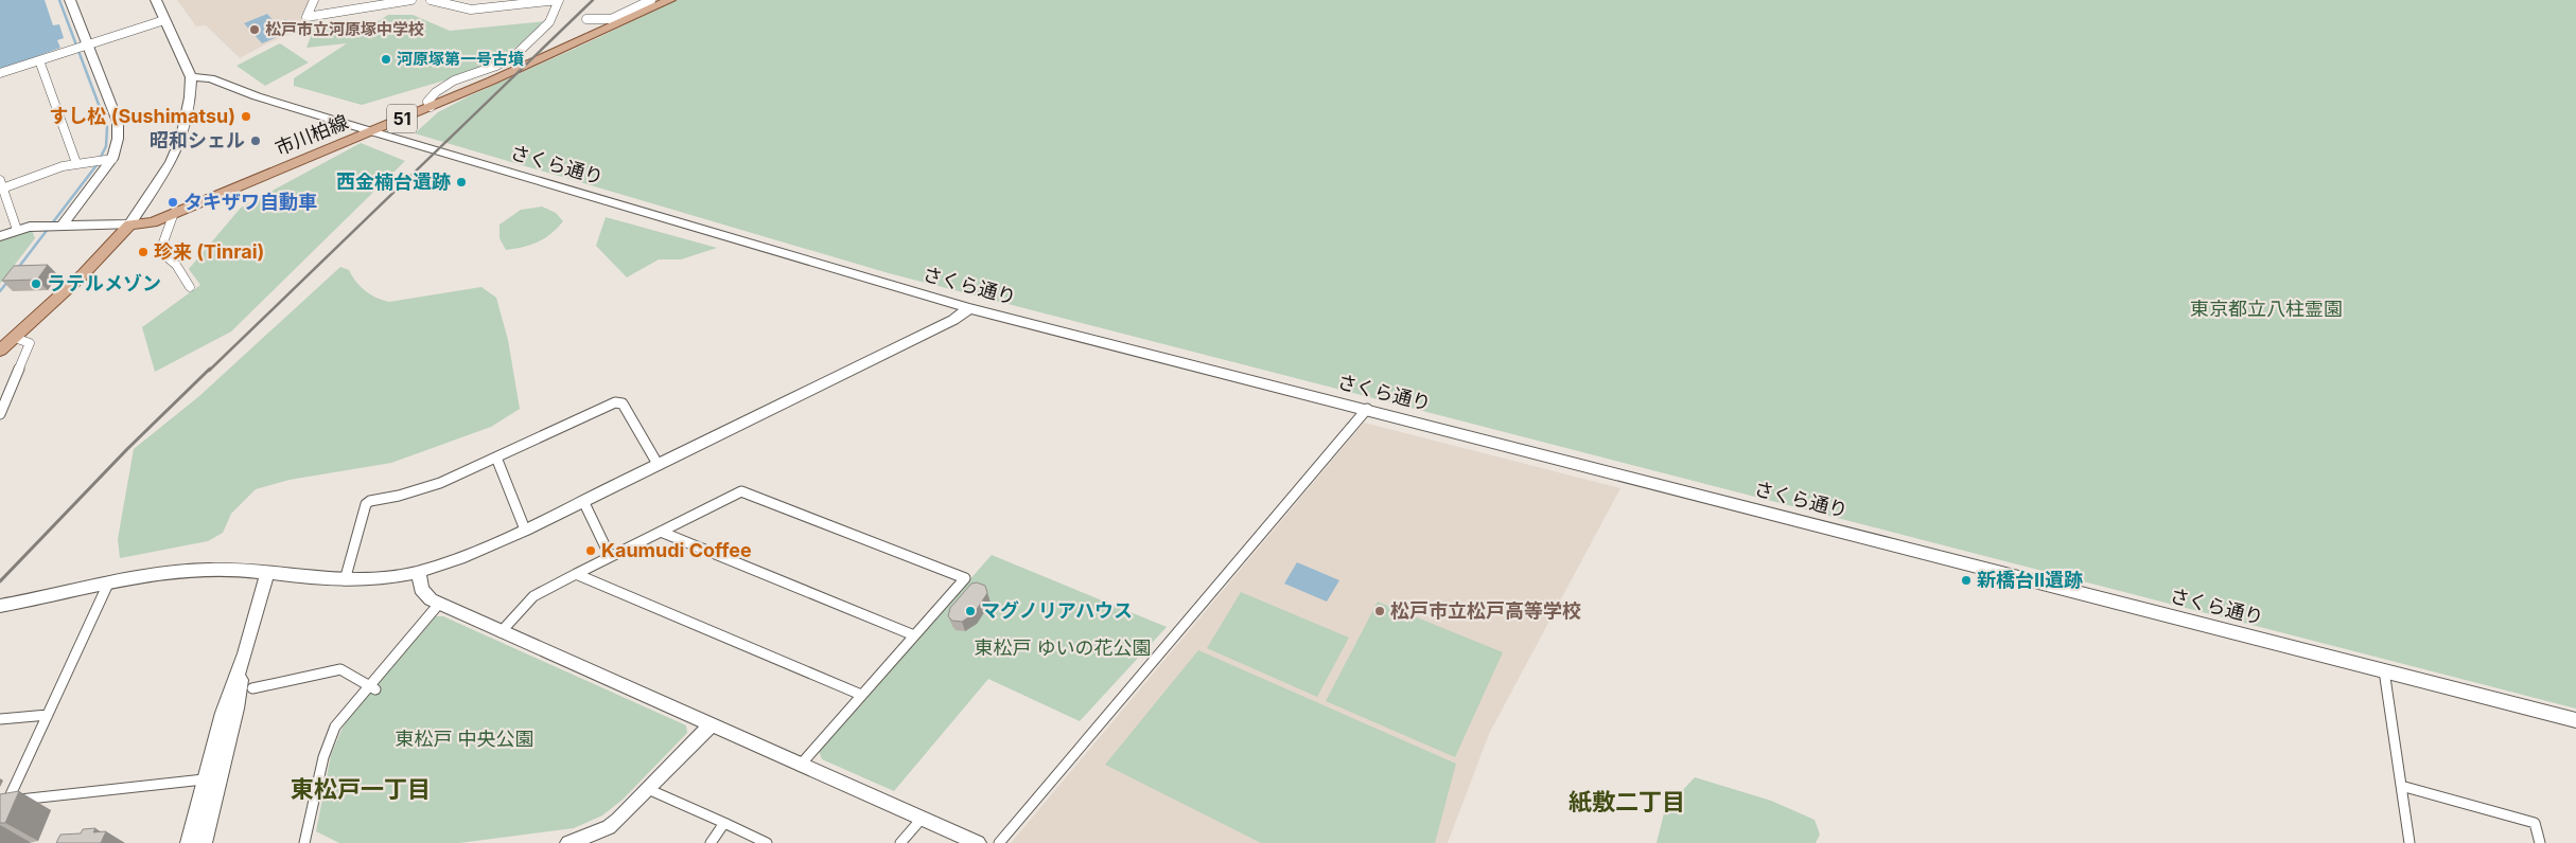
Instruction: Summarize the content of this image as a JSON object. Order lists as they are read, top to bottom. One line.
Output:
{"streets":{"main road":["51","市川柏線"],"street":["さくら通り"]},"crossings":[["市川柏線","さくら通り"]],"districts":["東松戸一丁目","紙敷二丁目"],"parks":["東京都立八柱霊園","東松戸 ゆいの花公園","東松戸 中央公園"],"places":["松戸市立河原塚中学校","河原塚第一号古墳","すし松 (Sushimatsu)","昭和シェル","西金楠台遺跡","タキザワ自動車","珍来 (Tinrai)","ラテルメゾン","Kaumudi Coffee","新橋台Ⅱ遺跡","マグノリアハウス","松戸市立松戸高等学校"]}
